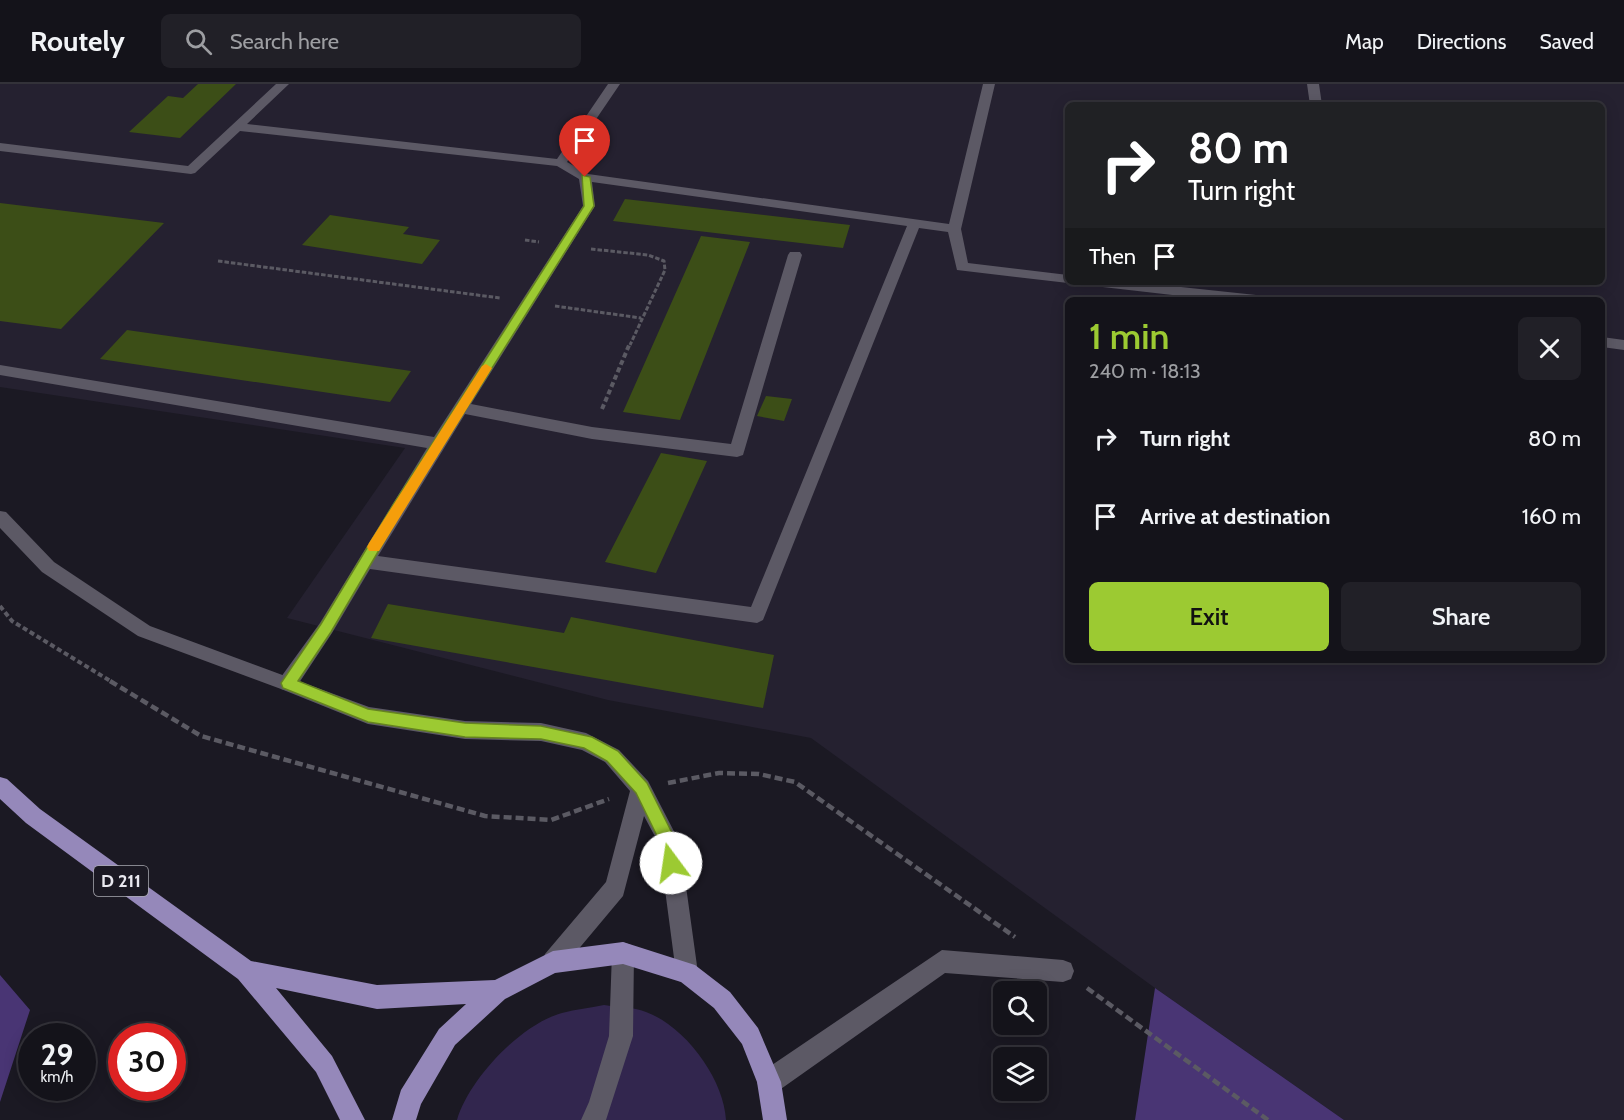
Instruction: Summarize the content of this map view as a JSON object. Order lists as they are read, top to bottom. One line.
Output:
{"streets":{"main road":["D 211"]},"page":{"header":"Routely","search":"Search here","nav":["Map","Directions","Saved"],"turn":["80 m","Turn right"],"then":"Then","heading":["1 min","240 m · 18:13"],"list":[{"name":"Turn right","value":"80 m"},{"name":"Arrive at destination","value":"160 m"}],"buttons":["Exit","Share"],"speed":"29 km/h","limit":"30"}}
